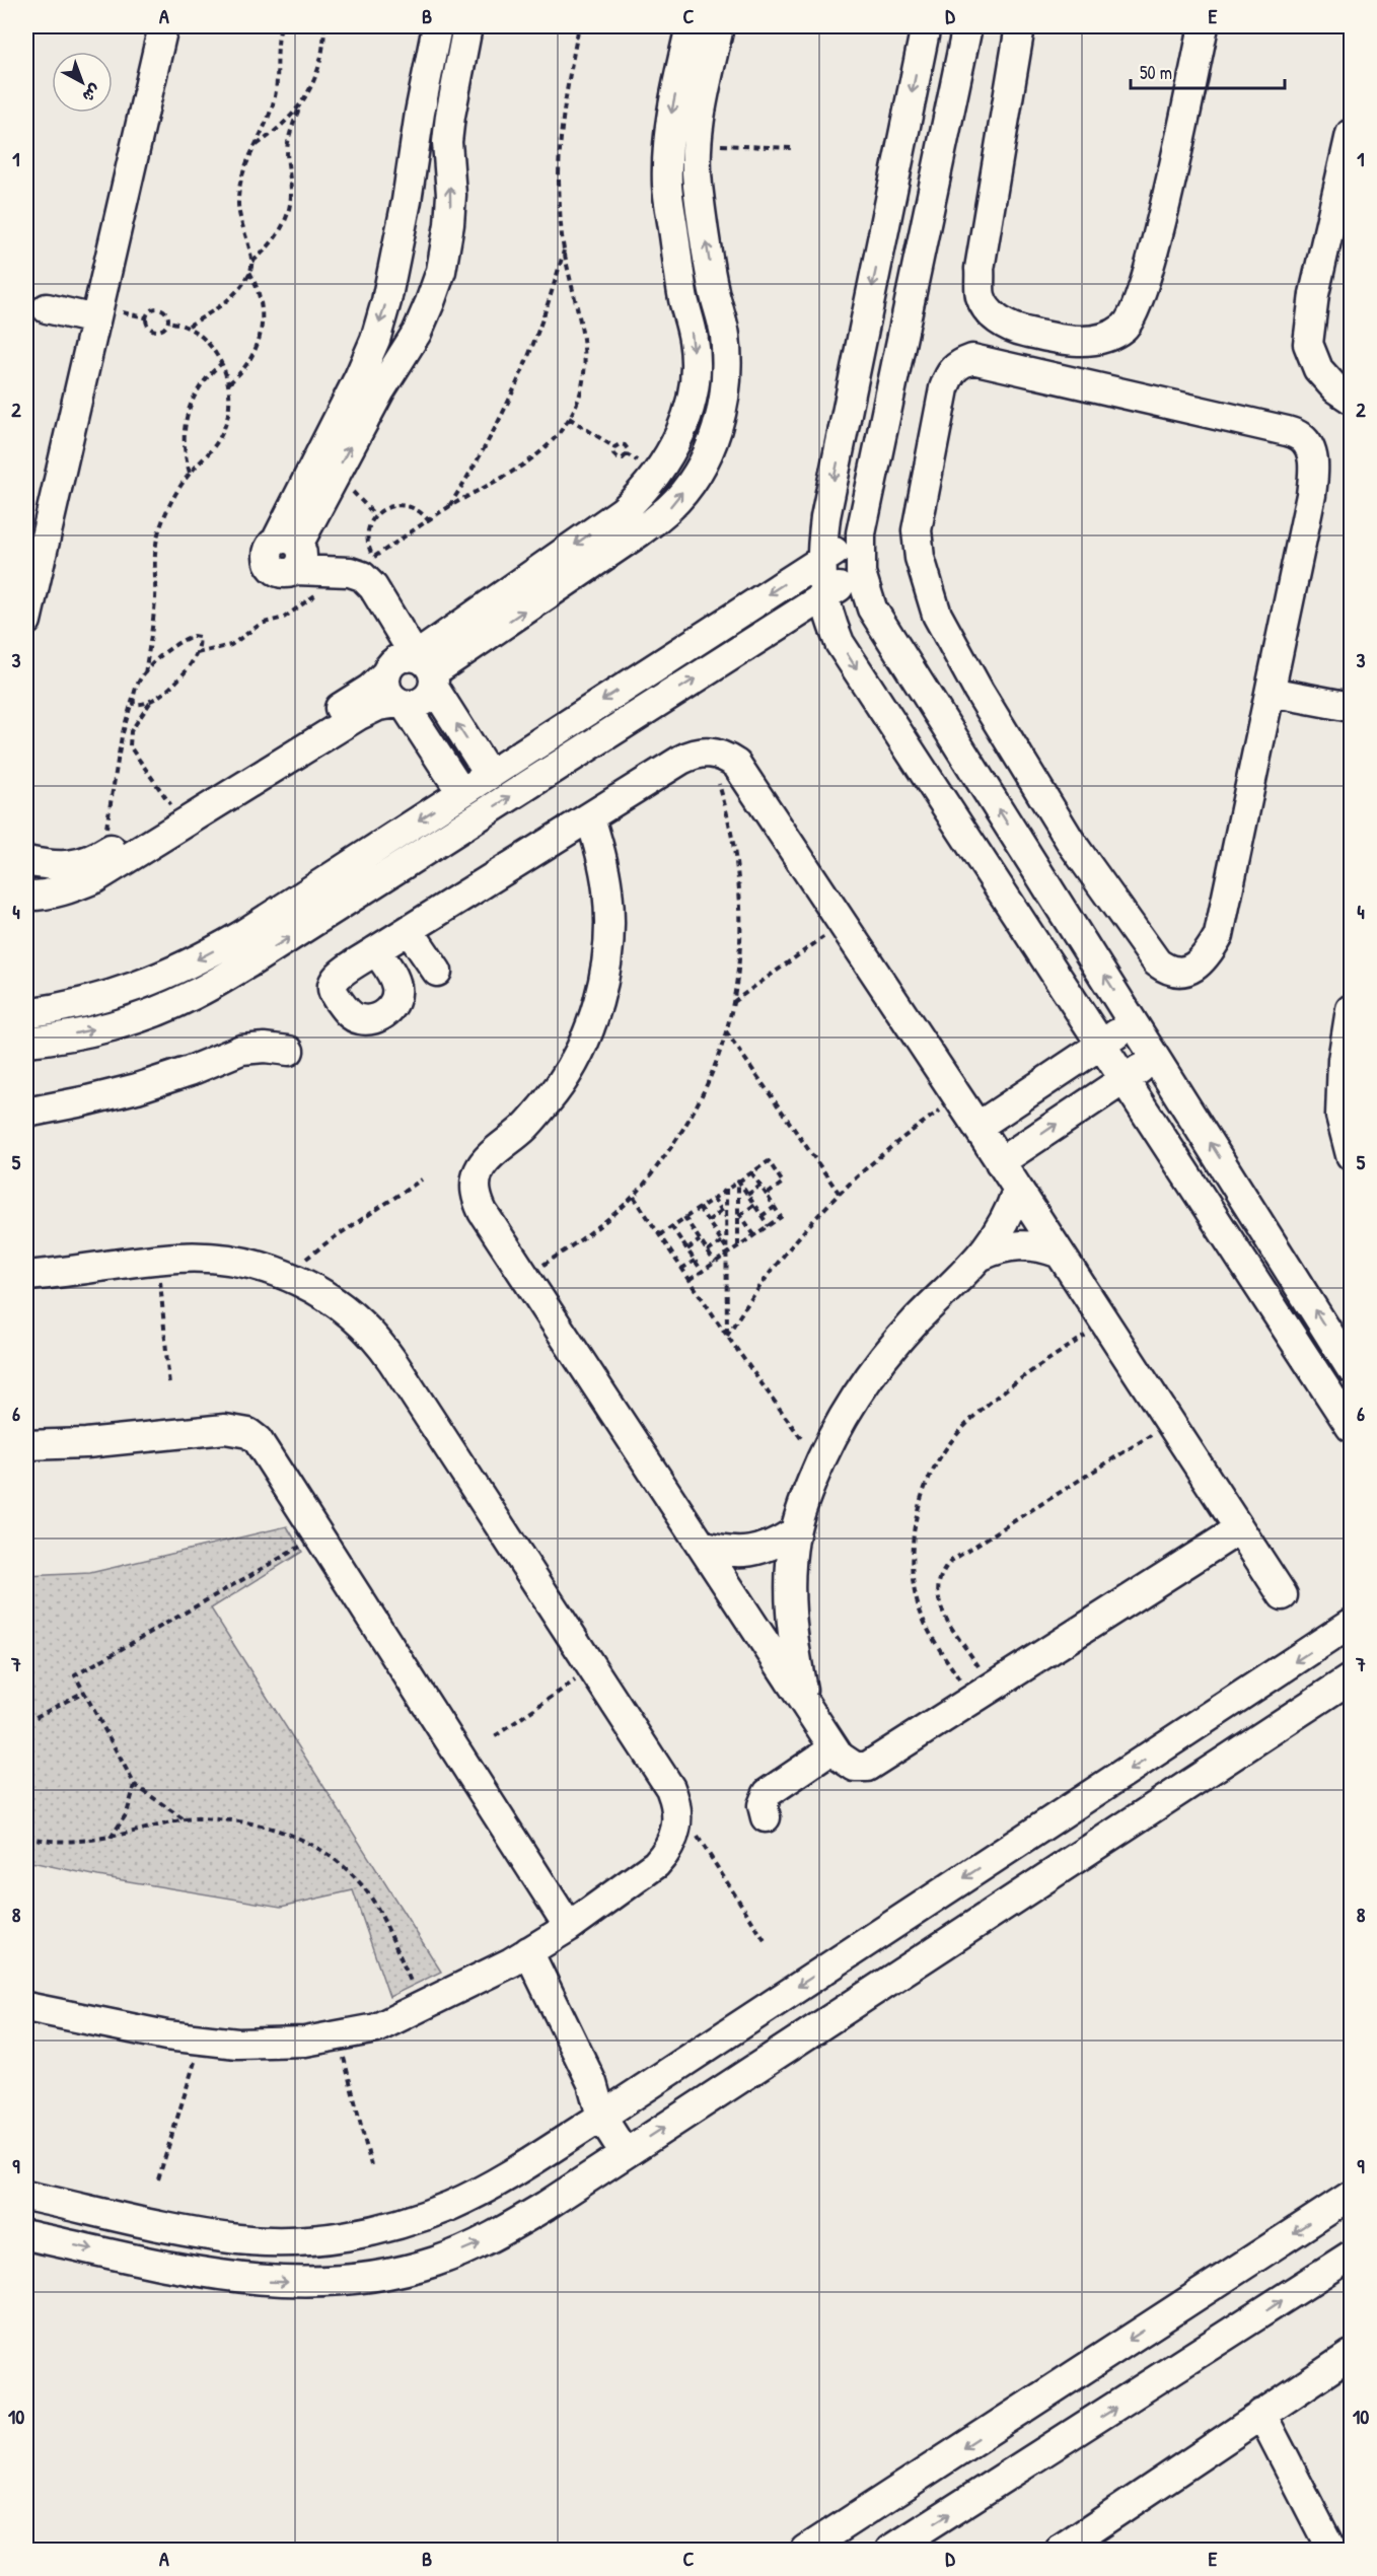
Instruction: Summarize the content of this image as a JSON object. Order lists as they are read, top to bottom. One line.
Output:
{"scale_bar":"50 m","north":"bottom right","grid":{"columns":["A","B","C","D","E"],"rows":["1","2","3","4","5","6","7","8","9","10"]}}
